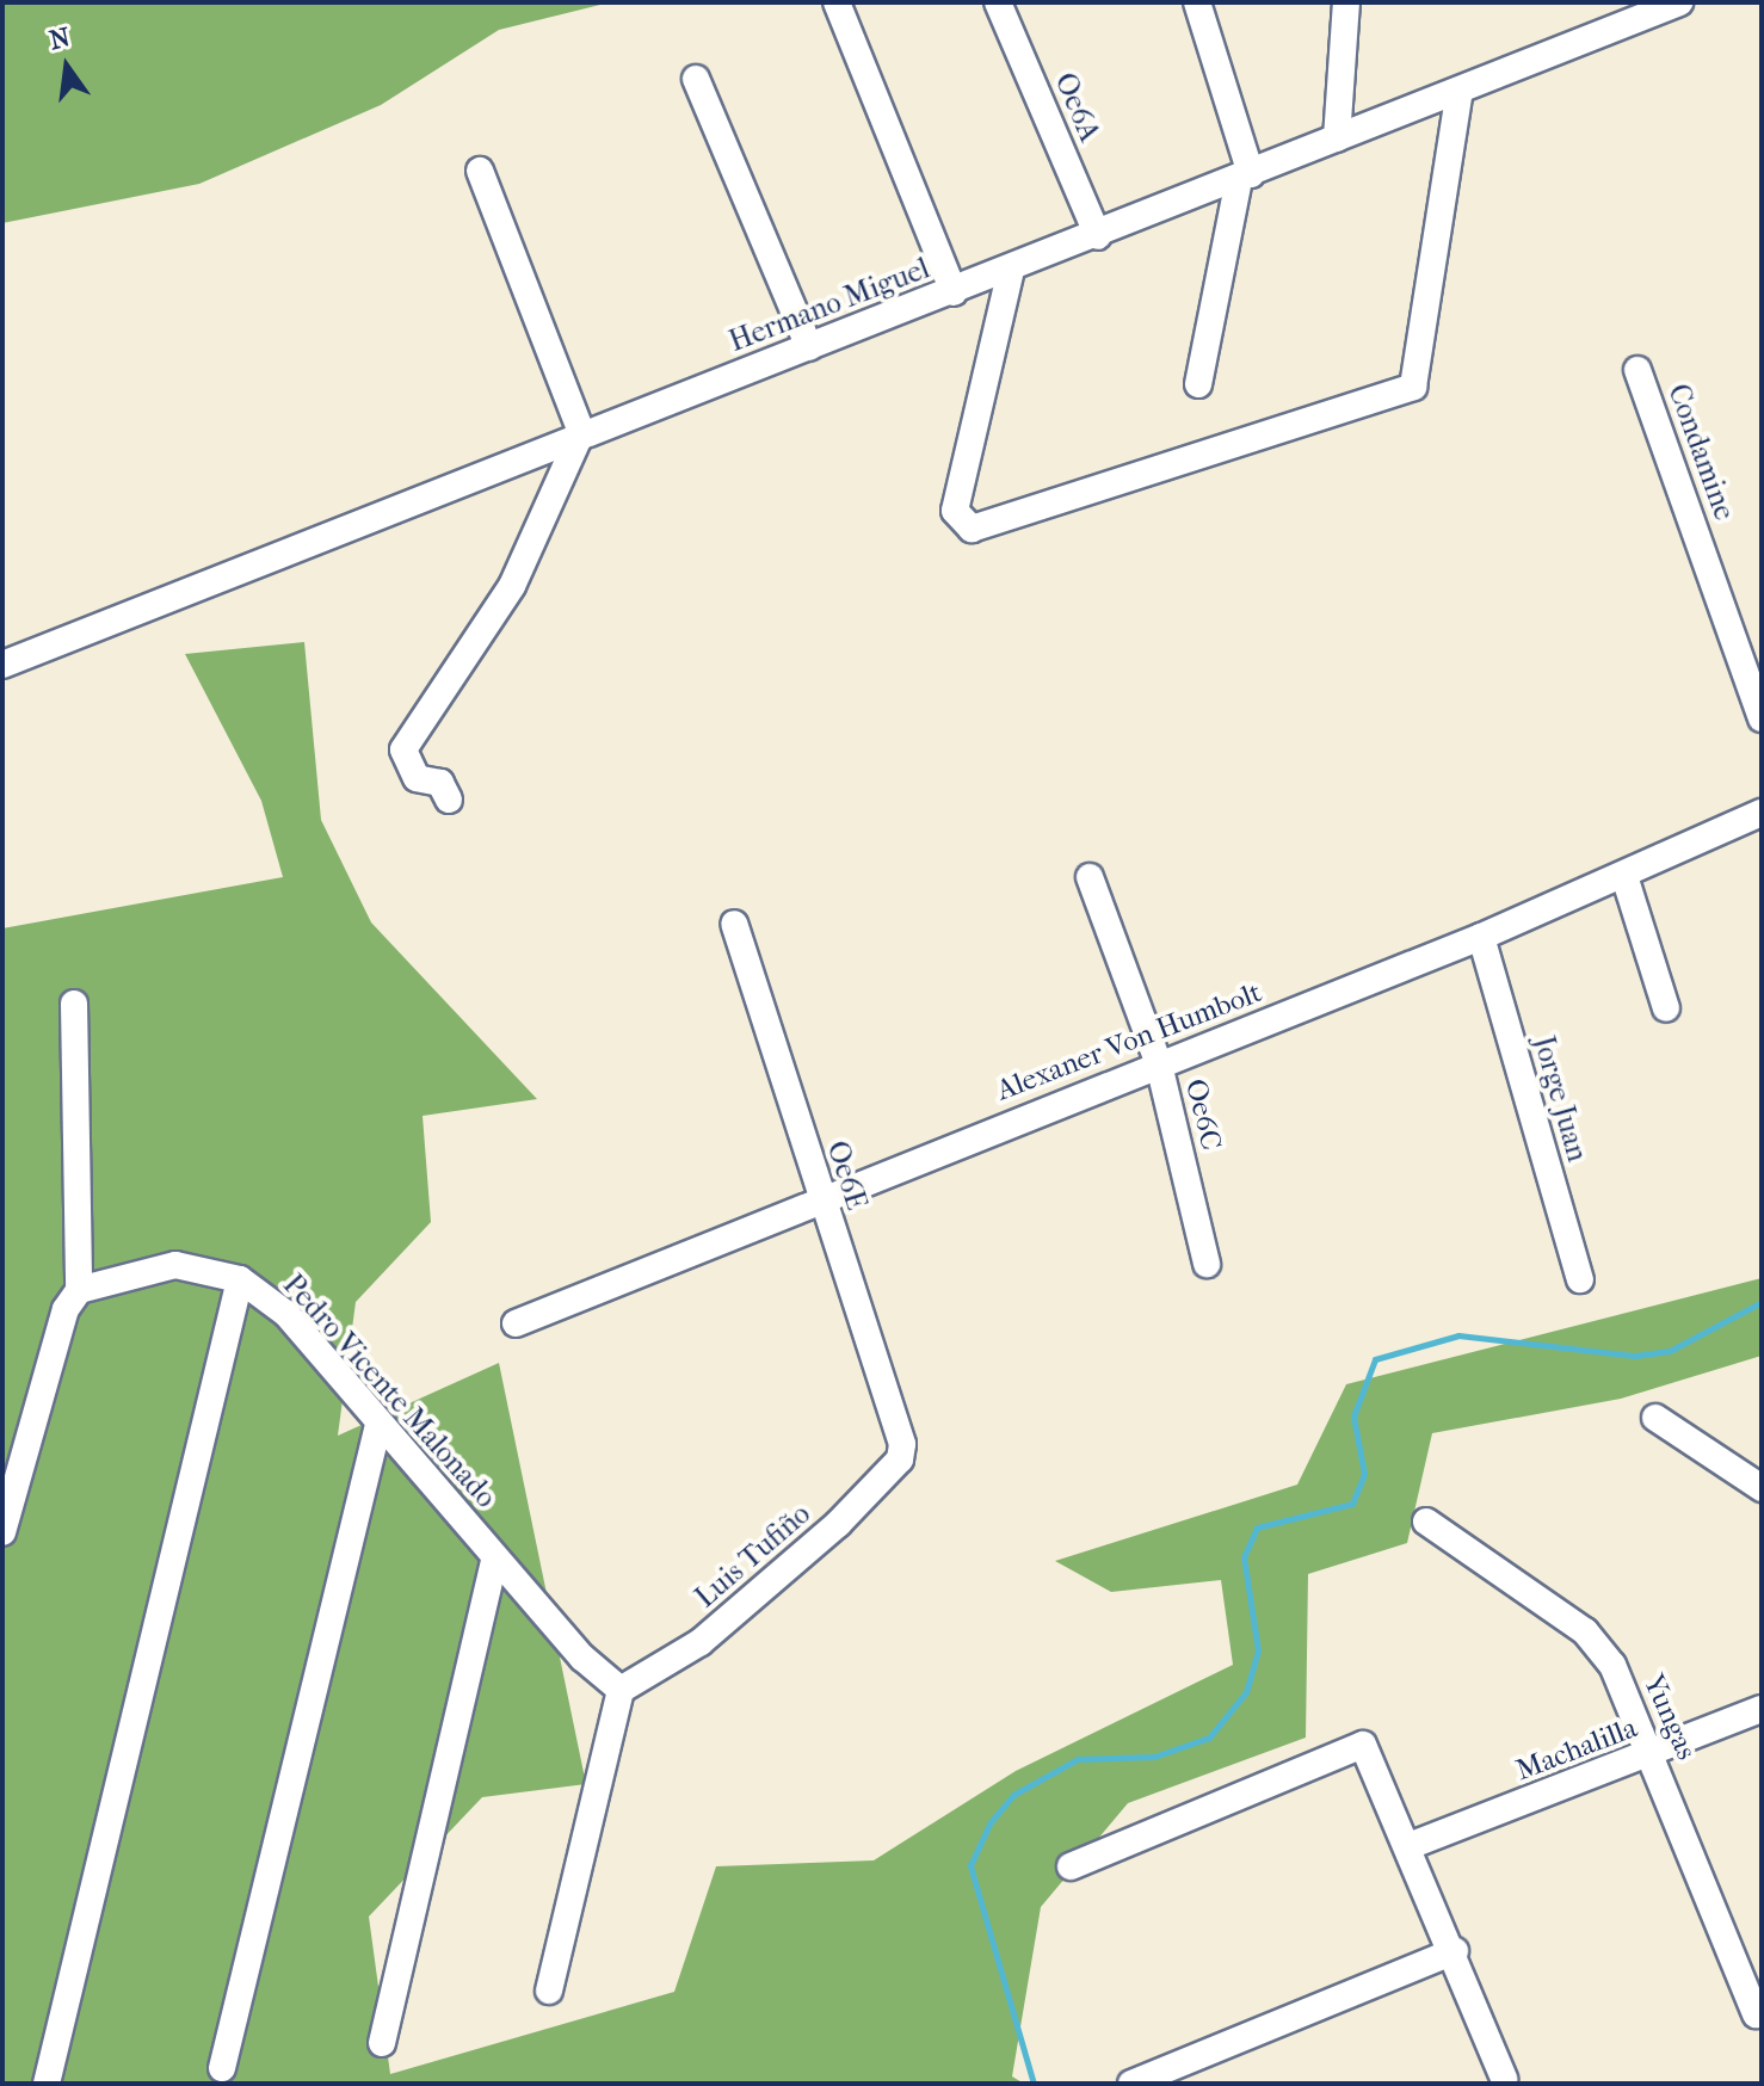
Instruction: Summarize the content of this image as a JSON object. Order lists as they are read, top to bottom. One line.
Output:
{"streets":{"street":["Oe6A","Hermano Miguel","Condamine","Alexaner Von Humbolt","Jorge Juan","Oe6C","Oe6E","Pedro Vicente Malonado","Luis Tufiño","Yungas","Machalilla"]},"crossings":[["Oe6A","Hermano Miguel"],["Alexaner Von Humbolt","Jorge Juan"],["Alexaner Von Humbolt","Oe6C"],["Alexaner Von Humbolt","Oe6E"],["Oe6E","Luis Tufiño"],["Pedro Vicente Malonado","Luis Tufiño"],["Yungas","Machalilla"]],"north":"top"}
